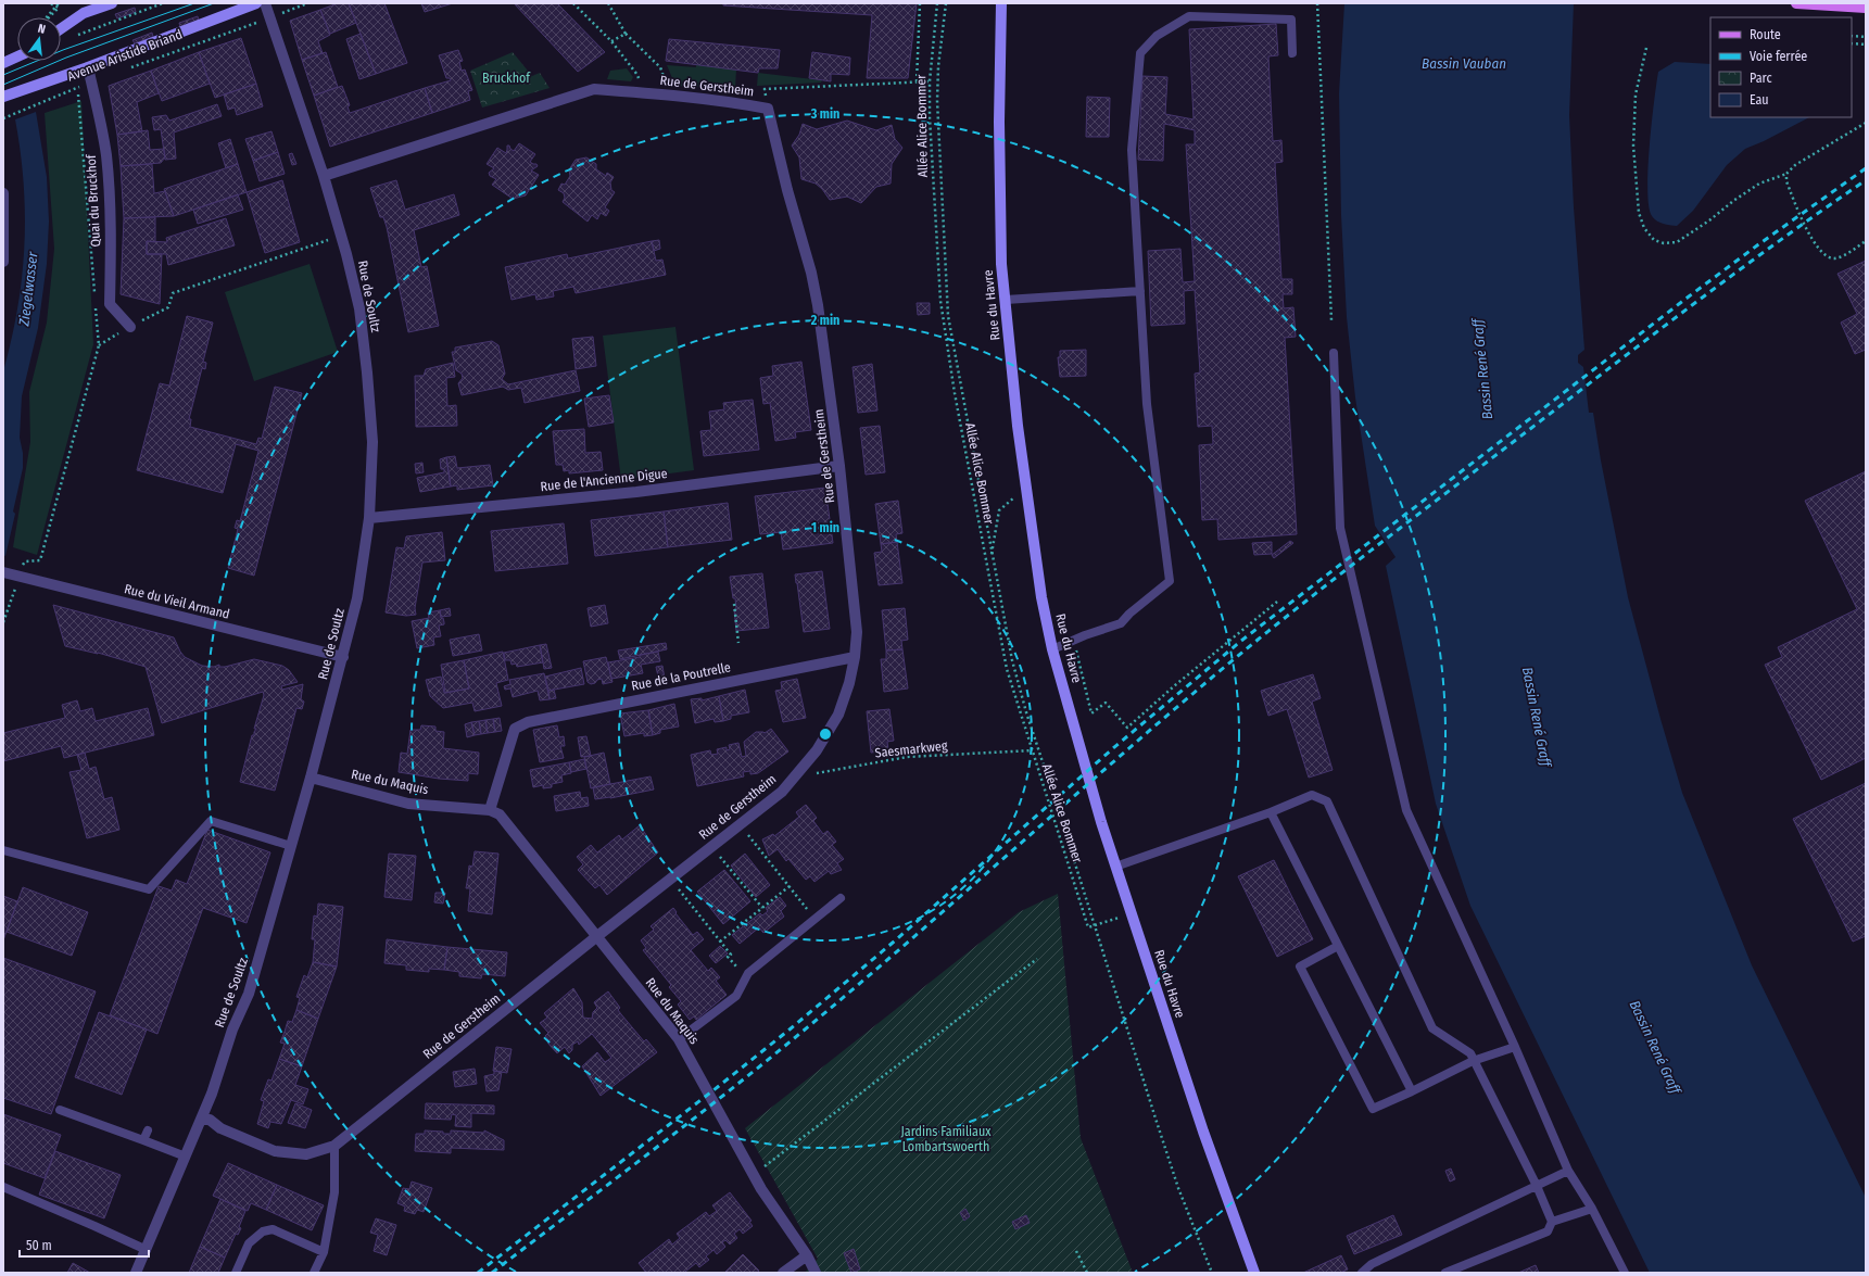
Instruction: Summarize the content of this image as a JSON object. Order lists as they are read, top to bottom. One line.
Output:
{"streets":{"main road":["Avenue Aristide Briand","Rue du Havre"],"street":["Rue de Gerstheim","Quai du Bruckhof","Rue de Soultz","Rue de l'Ancienne Digue","Rue du Vieil Armand","Rue de la Poutrelle","Rue du Maquis"],"path":["Allée Alice Bommer","Saesmarkweg"]},"crossings":[["Avenue Aristide Briand","Quai du Bruckhof"],["Rue de Gerstheim","Rue de Soultz"],["Rue de Gerstheim","Rue de l'Ancienne Digue"],["Rue de Gerstheim","Rue de la Poutrelle"],["Rue de Gerstheim","Saesmarkweg"],["Rue de Gerstheim","Rue du Maquis"],["Allée Alice Bommer","Saesmarkweg"],["Rue de Soultz","Rue de l'Ancienne Digue"],["Rue de Soultz","Rue du Vieil Armand"],["Rue de Soultz","Rue du Maquis"],["Rue de la Poutrelle","Rue du Maquis"]],"water":["Bassin Vauban","Ziegelwasser","Bassin René Graff"],"parks":["Bruckhof","Jardins Familiaux Lombartswoerth"],"legend":["Route","Voie ferrée","Parc","Eau"],"scale_bar":"50 m","north":"top","rings":["3 min","2 min","1 min"]}
